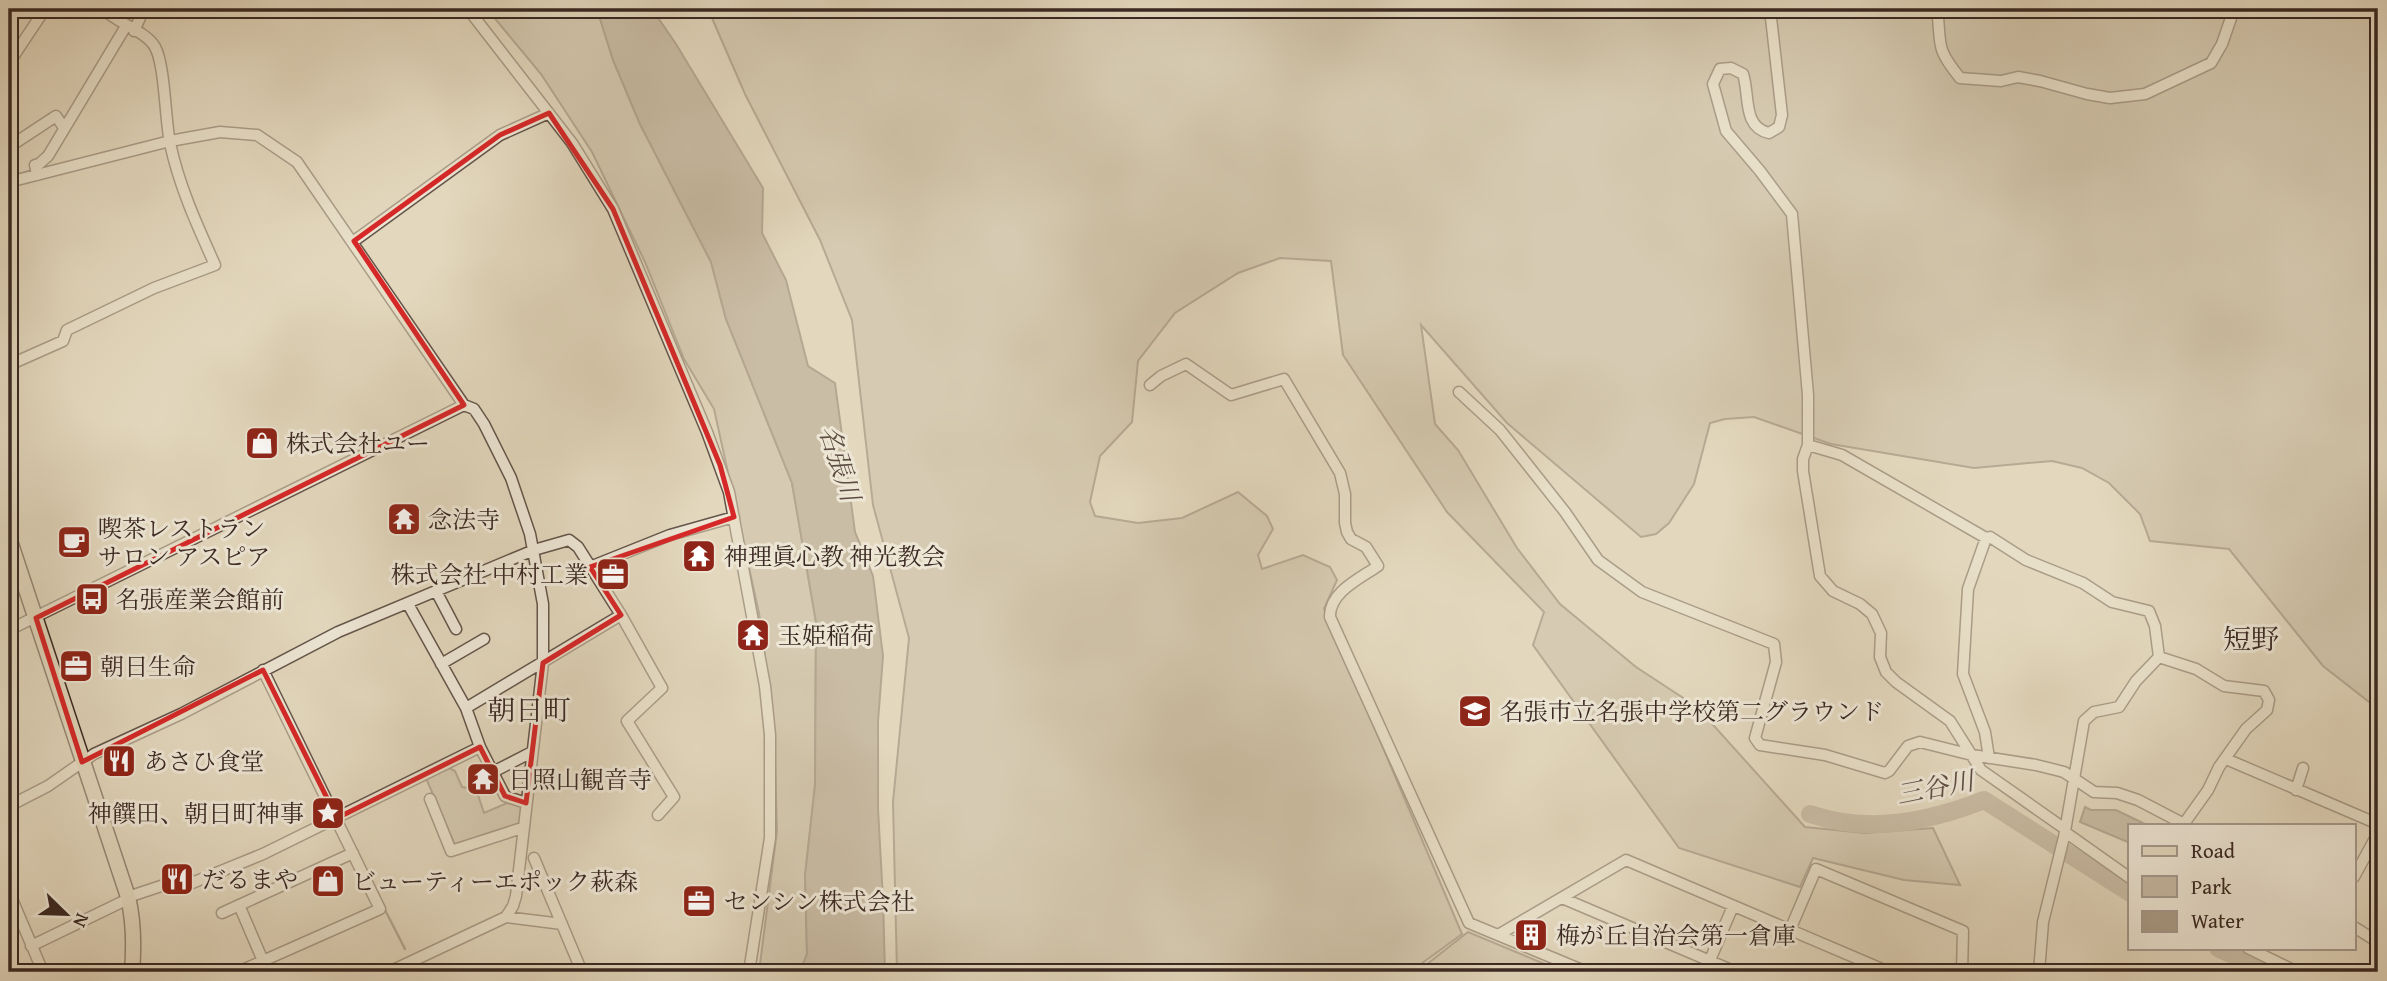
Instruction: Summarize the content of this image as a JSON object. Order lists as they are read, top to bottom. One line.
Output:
{"districts":["短野","朝日町"],"water":["名張川","三谷川"],"places":{"shop":["株式会社ユー","ビューティーエポック萩森"],"temple":["念法寺","神理眞心教 神光教会","玉姫稲荷","日照山観音寺"],"cafe":["喫茶レストラン サロン アスピア"],"office":["株式会社 中村工業","朝日生命","センシン株式会社"],"bus stop":["名張産業会館前"],"school or university":["名張市立名張中学校第二グラウンド"],"restaurant":["あさひ食堂","だるまや"],"place":["神饌田、朝日町神事"],"building":["梅が丘自治会第一倉庫"]},"legend":["Road","Park","Water"],"north":"bottom right"}
